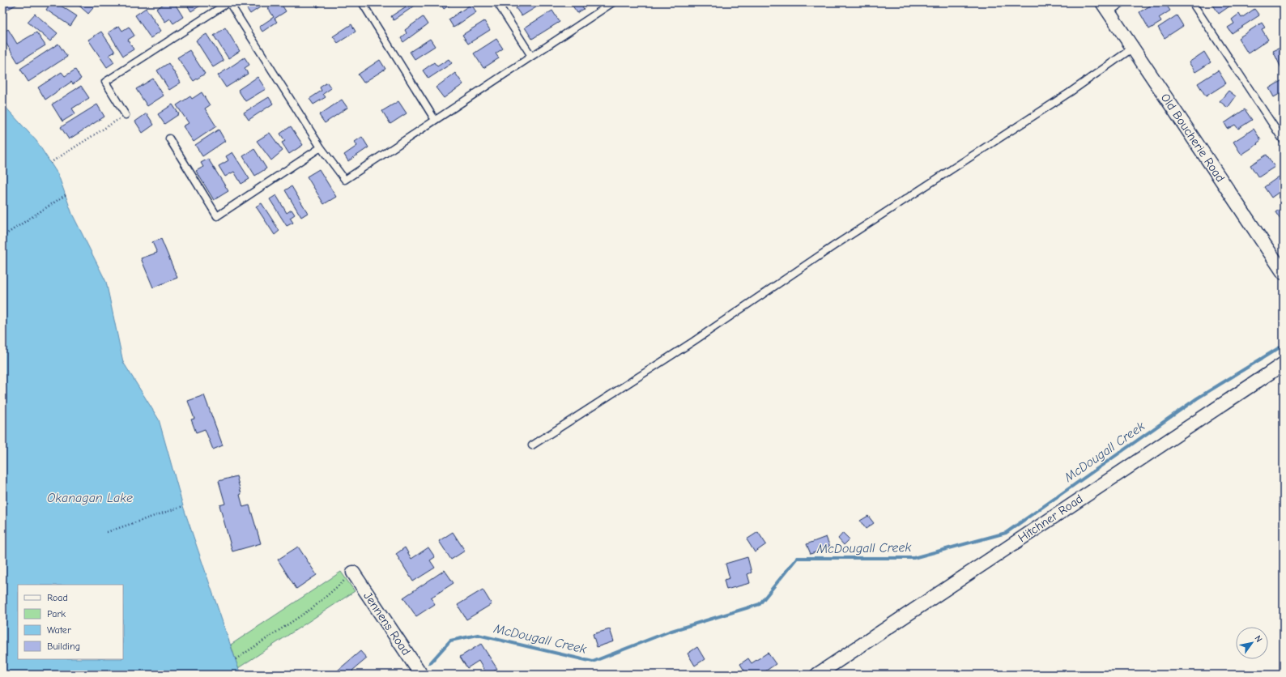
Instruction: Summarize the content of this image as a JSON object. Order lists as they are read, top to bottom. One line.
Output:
{"streets":{"street":["Old Boucherie Road","Hitchner Road","Jennens Road"]},"water":["McDougall Creek","Okanagan Lake"],"legend":["Road","Park","Water","Building"],"north":"top right"}
